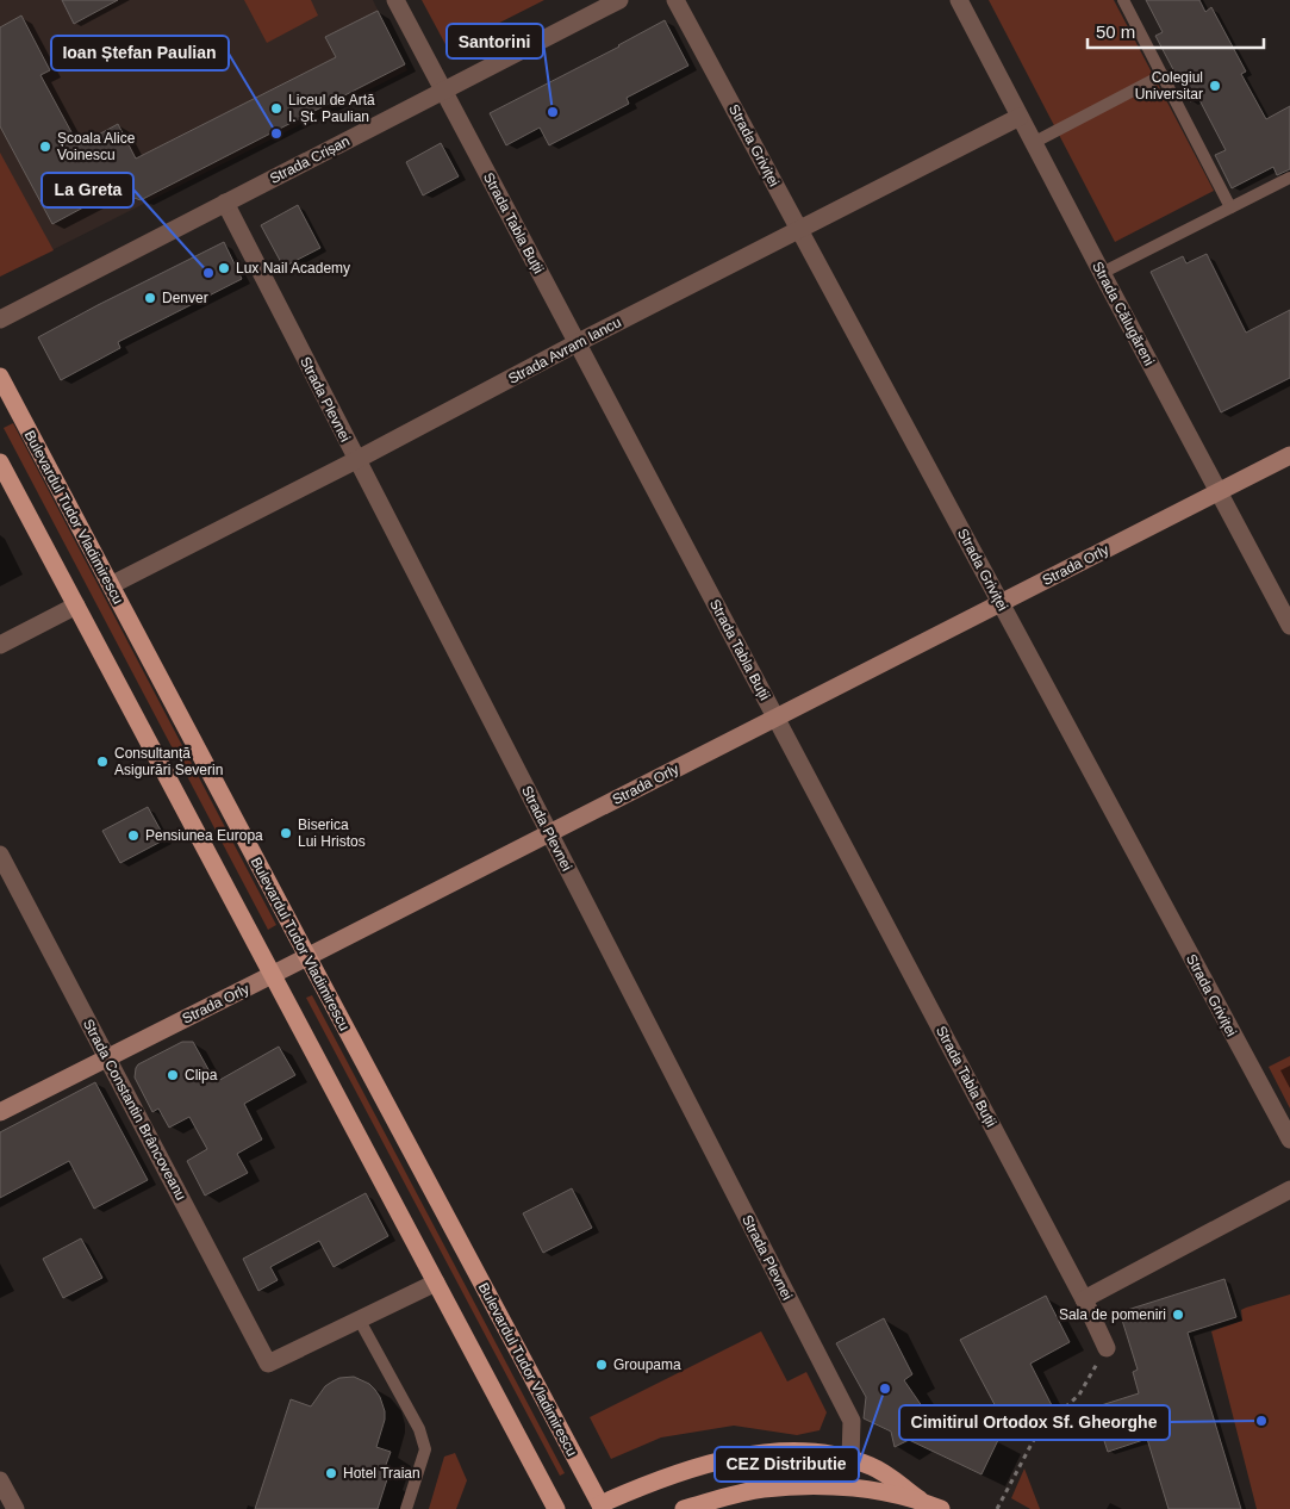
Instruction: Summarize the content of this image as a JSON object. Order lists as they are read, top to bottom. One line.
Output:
{"streets":{"main road":["Bulevardul Tudor Vladimirescu"],"street":["Strada Griviței","Strada Crișan","Strada Tabla Buții","Strada Călugăreni","Strada Avram Iancu","Strada Plevnei","Strada Orly","Strada Constantin Brâncoveanu"]},"crossings":[["Strada Griviței","Strada Avram Iancu"],["Strada Griviței","Strada Orly"],["Strada Crișan","Strada Tabla Buții"],["Strada Crișan","Strada Plevnei"],["Strada Tabla Buții","Strada Avram Iancu"],["Strada Tabla Buții","Strada Orly"],["Strada Călugăreni","Strada Avram Iancu"],["Strada Călugăreni","Strada Orly"],["Strada Avram Iancu","Strada Plevnei"],["Strada Avram Iancu","Bulevardul Tudor Vladimirescu"],["Strada Plevnei","Strada Orly"],["Bulevardul Tudor Vladimirescu","Strada Orly"],["Strada Orly","Strada Constantin Brâncoveanu"]],"places":["Colegiul Universitar","Liceul de Artă I. Șt. Paulian","Santorini","Ioan Ștefan Paulian","Școala Alice Voinescu","Lux Nail Academy","La Greta","Denver","Consultanță Asigurări Severin","Biserica Lui Hristos","Pensiunea Europa","Clipa","Sala de pomeniri","Groupama","CEZ Distributie","Cimitirul Ortodox Sf. Gheorghe","Hotel Traian"],"scale_bar":"50 m"}
